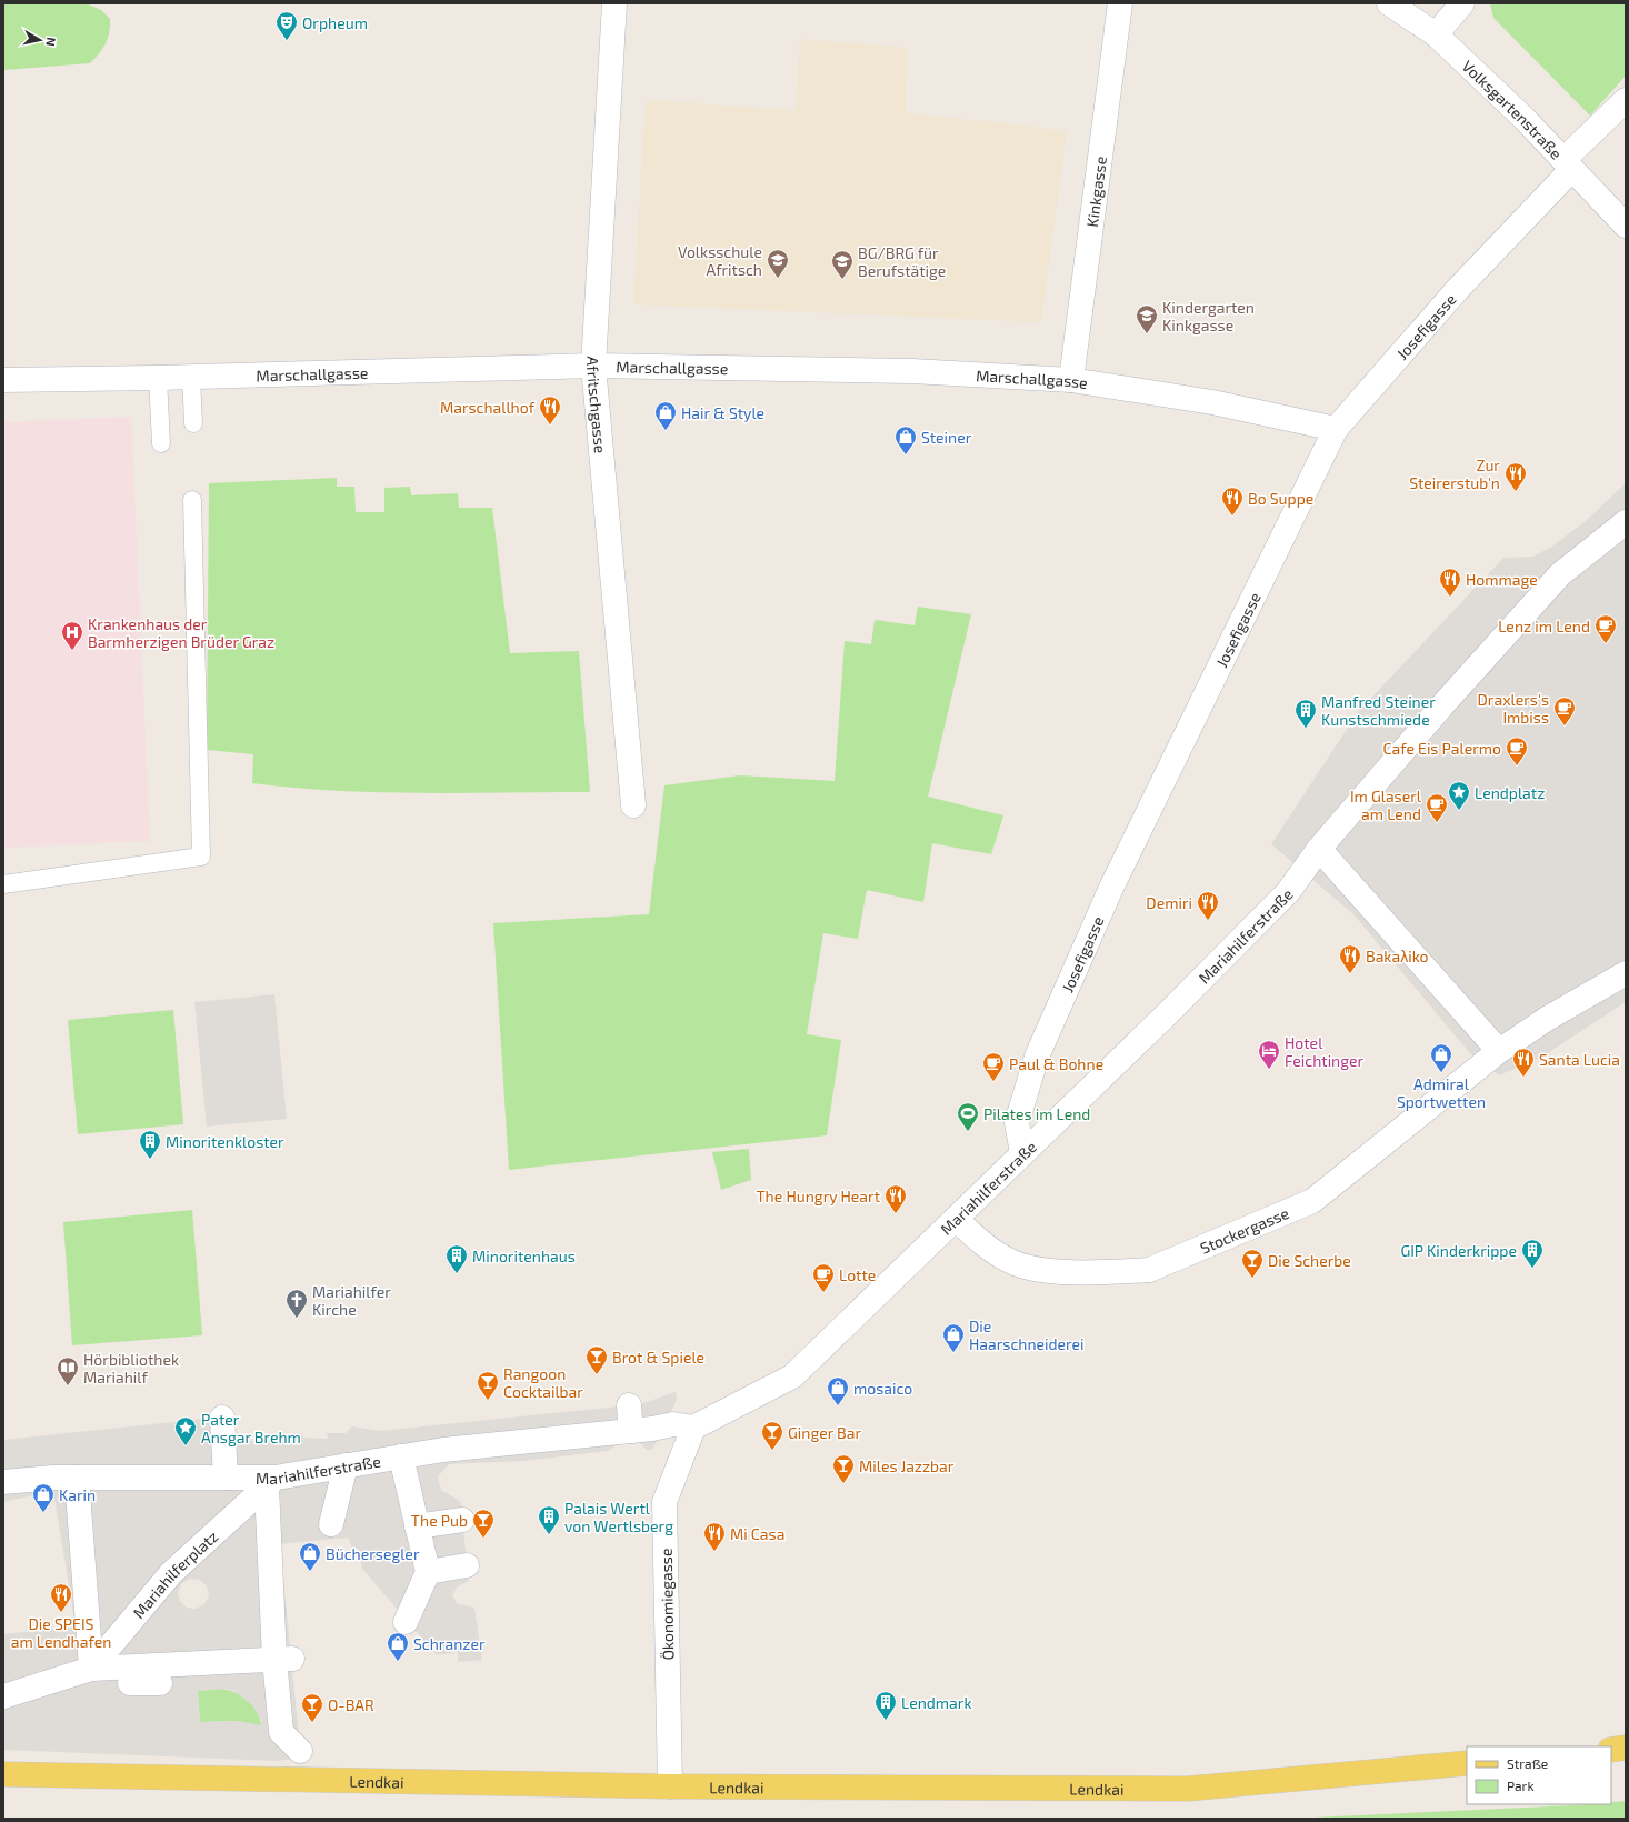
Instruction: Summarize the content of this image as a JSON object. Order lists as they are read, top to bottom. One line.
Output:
{"streets":{"main road":["Lendkai"],"street":["Volksgartenstraße","Kinkgasse","Josefigasse","Marschallgasse","Afritschgasse","Mariahilferstraße","Stockergasse","Mariahilferplatz","Ökonomiegasse"]},"crossings":[["Volksgartenstraße","Josefigasse"],["Kinkgasse","Marschallgasse"],["Josefigasse","Marschallgasse"],["Josefigasse","Mariahilferstraße"],["Marschallgasse","Afritschgasse"],["Mariahilferstraße","Stockergasse"],["Mariahilferstraße","Mariahilferplatz"],["Mariahilferstraße","Ökonomiegasse"],["Ökonomiegasse","Lendkai"]],"places":{"theatre":["Orpheum"],"school or university":["Volksschule Afritsch","BG/BRG für Berufstätige","Kindergarten Kinkgasse"],"restaurant":["Marschallhof","Zur Steirerstub'n","Bo Suppe","Hommage","Demiri","Bakaλiko","Santa Lucia","The Hungry Heart","Mi Casa","Die SPEIS am Lendhafen"],"shop":["Hair & Style","Steiner","Admiral Sportwetten","Die Haarschneiderei","mosaico","Karin","Büchersegler","Schranzer"],"cafe":["Lenz im Lend","Draxlers's Imbiss","Cafe Eis Palermo","Im Glaserl am Lend","Paul & Bohne","Lotte"],"hospital":["Krankenhaus der Barmherzigen Brüder Graz"],"building":["Manfred Steiner Kunstschmiede","Minoritenkloster","GIP Kinderkrippe","Minoritenhaus","Palais Wertl von Wertlsberg","Lendmark"],"place":["Lendplatz","Pater Ansgar Brehm"],"hotel":["Hotel Feichtinger"],"sports":["Pilates im Lend"],"bar":["Die Scherbe","Brot & Spiele","Rangoon Cocktailbar","Ginger Bar","Miles Jazzbar","The Pub","O-BAR"],"church":["Mariahilfer Kirche"],"library":["Hörbibliothek Mariahilf"]},"legend":["Straße","Park"],"north":"right"}
